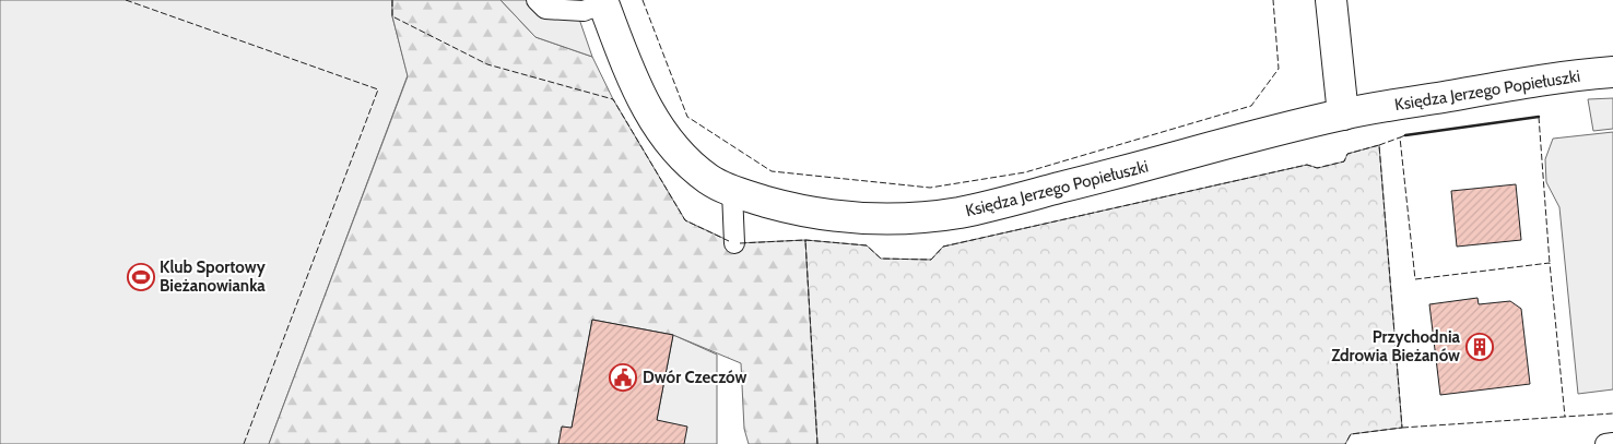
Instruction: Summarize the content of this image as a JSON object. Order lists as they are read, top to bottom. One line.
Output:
{"streets":{"street":["Księdza Jerzego Popiełuszki"]},"places":{"sports":["Klub Sportowy Bieżanowianka"],"building":["Przychodnia Zdrowia Bieżanów"],"public building":["Dwór Czeczów"]}}
